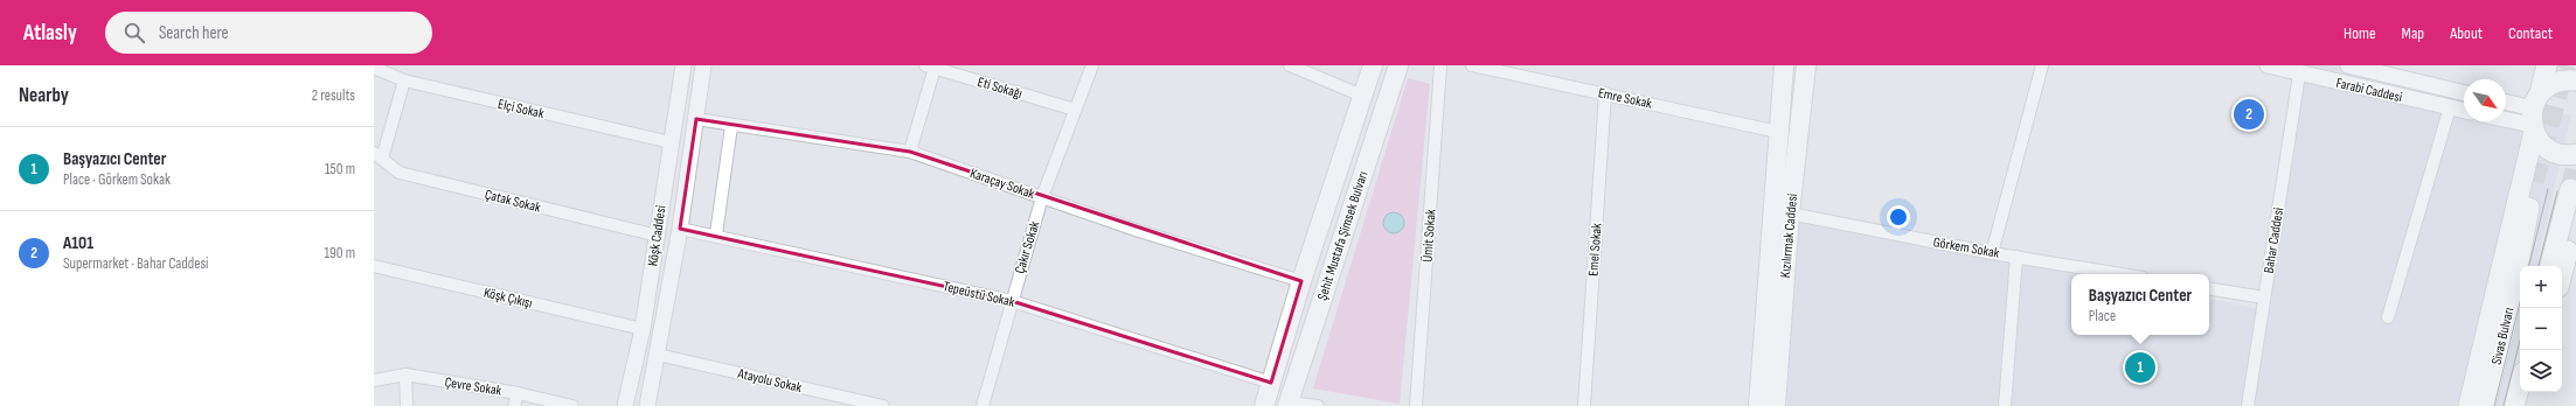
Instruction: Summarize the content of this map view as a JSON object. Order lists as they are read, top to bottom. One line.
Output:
{"streets":{"highway":["Sivas Bulvarı"],"main road":["Şehit Mustafa Şimsek Bulvarı","Kızılırmak Caddesi"],"street":["Eti Sokağı","Farabi Caddesi","Emre Sokak","Elçi Sokak","Karaçay Sokak","Çatak Sokak","Köşk Caddesi","Ümit Sokak","Bahar Caddesi","Çakır Sokak","Görkem Sokak","Emel Sokak","Tepeüstü Sokak","Köşk Çıkışı","Atayolu Sokak","Çevre Sokak"]},"crossings":[["Eti Sokağı","Çakır Sokak"],["Farabi Caddesi","Bahar Caddesi"],["Emre Sokak","Kızılırmak Caddesi"],["Emre Sokak","Emel Sokak"],["Elçi Sokak","Köşk Caddesi"],["Karaçay Sokak","Köşk Caddesi"],["Karaçay Sokak","Şehit Mustafa Şimsek Bulvarı"],["Karaçay Sokak","Çakır Sokak"],["Çatak Sokak","Köşk Caddesi"],["Köşk Caddesi","Tepeüstü Sokak"],["Köşk Caddesi","Köşk Çıkışı"],["Köşk Caddesi","Atayolu Sokak"],["Şehit Mustafa Şimsek Bulvarı","Tepeüstü Sokak"],["Kızılırmak Caddesi","Görkem Sokak"],["Çakır Sokak","Tepeüstü Sokak"]],"north":"bottom right","page":{"header":"Atlasly","search":"Search here","nav":["Home","Map","About","Contact"],"heading":["Nearby","2 results"],"pins":["2","1"],"list":[{"mark":"1","name":"Başyazıcı Center","note":"Place · Görkem Sokak","value":"150 m"},{"mark":"2","name":"A101","note":"Supermarket · Bahar Caddesi","value":"190 m"}],"map_buttons":["+","−"],"popup":["Başyazıcı Center","Place"]}}
